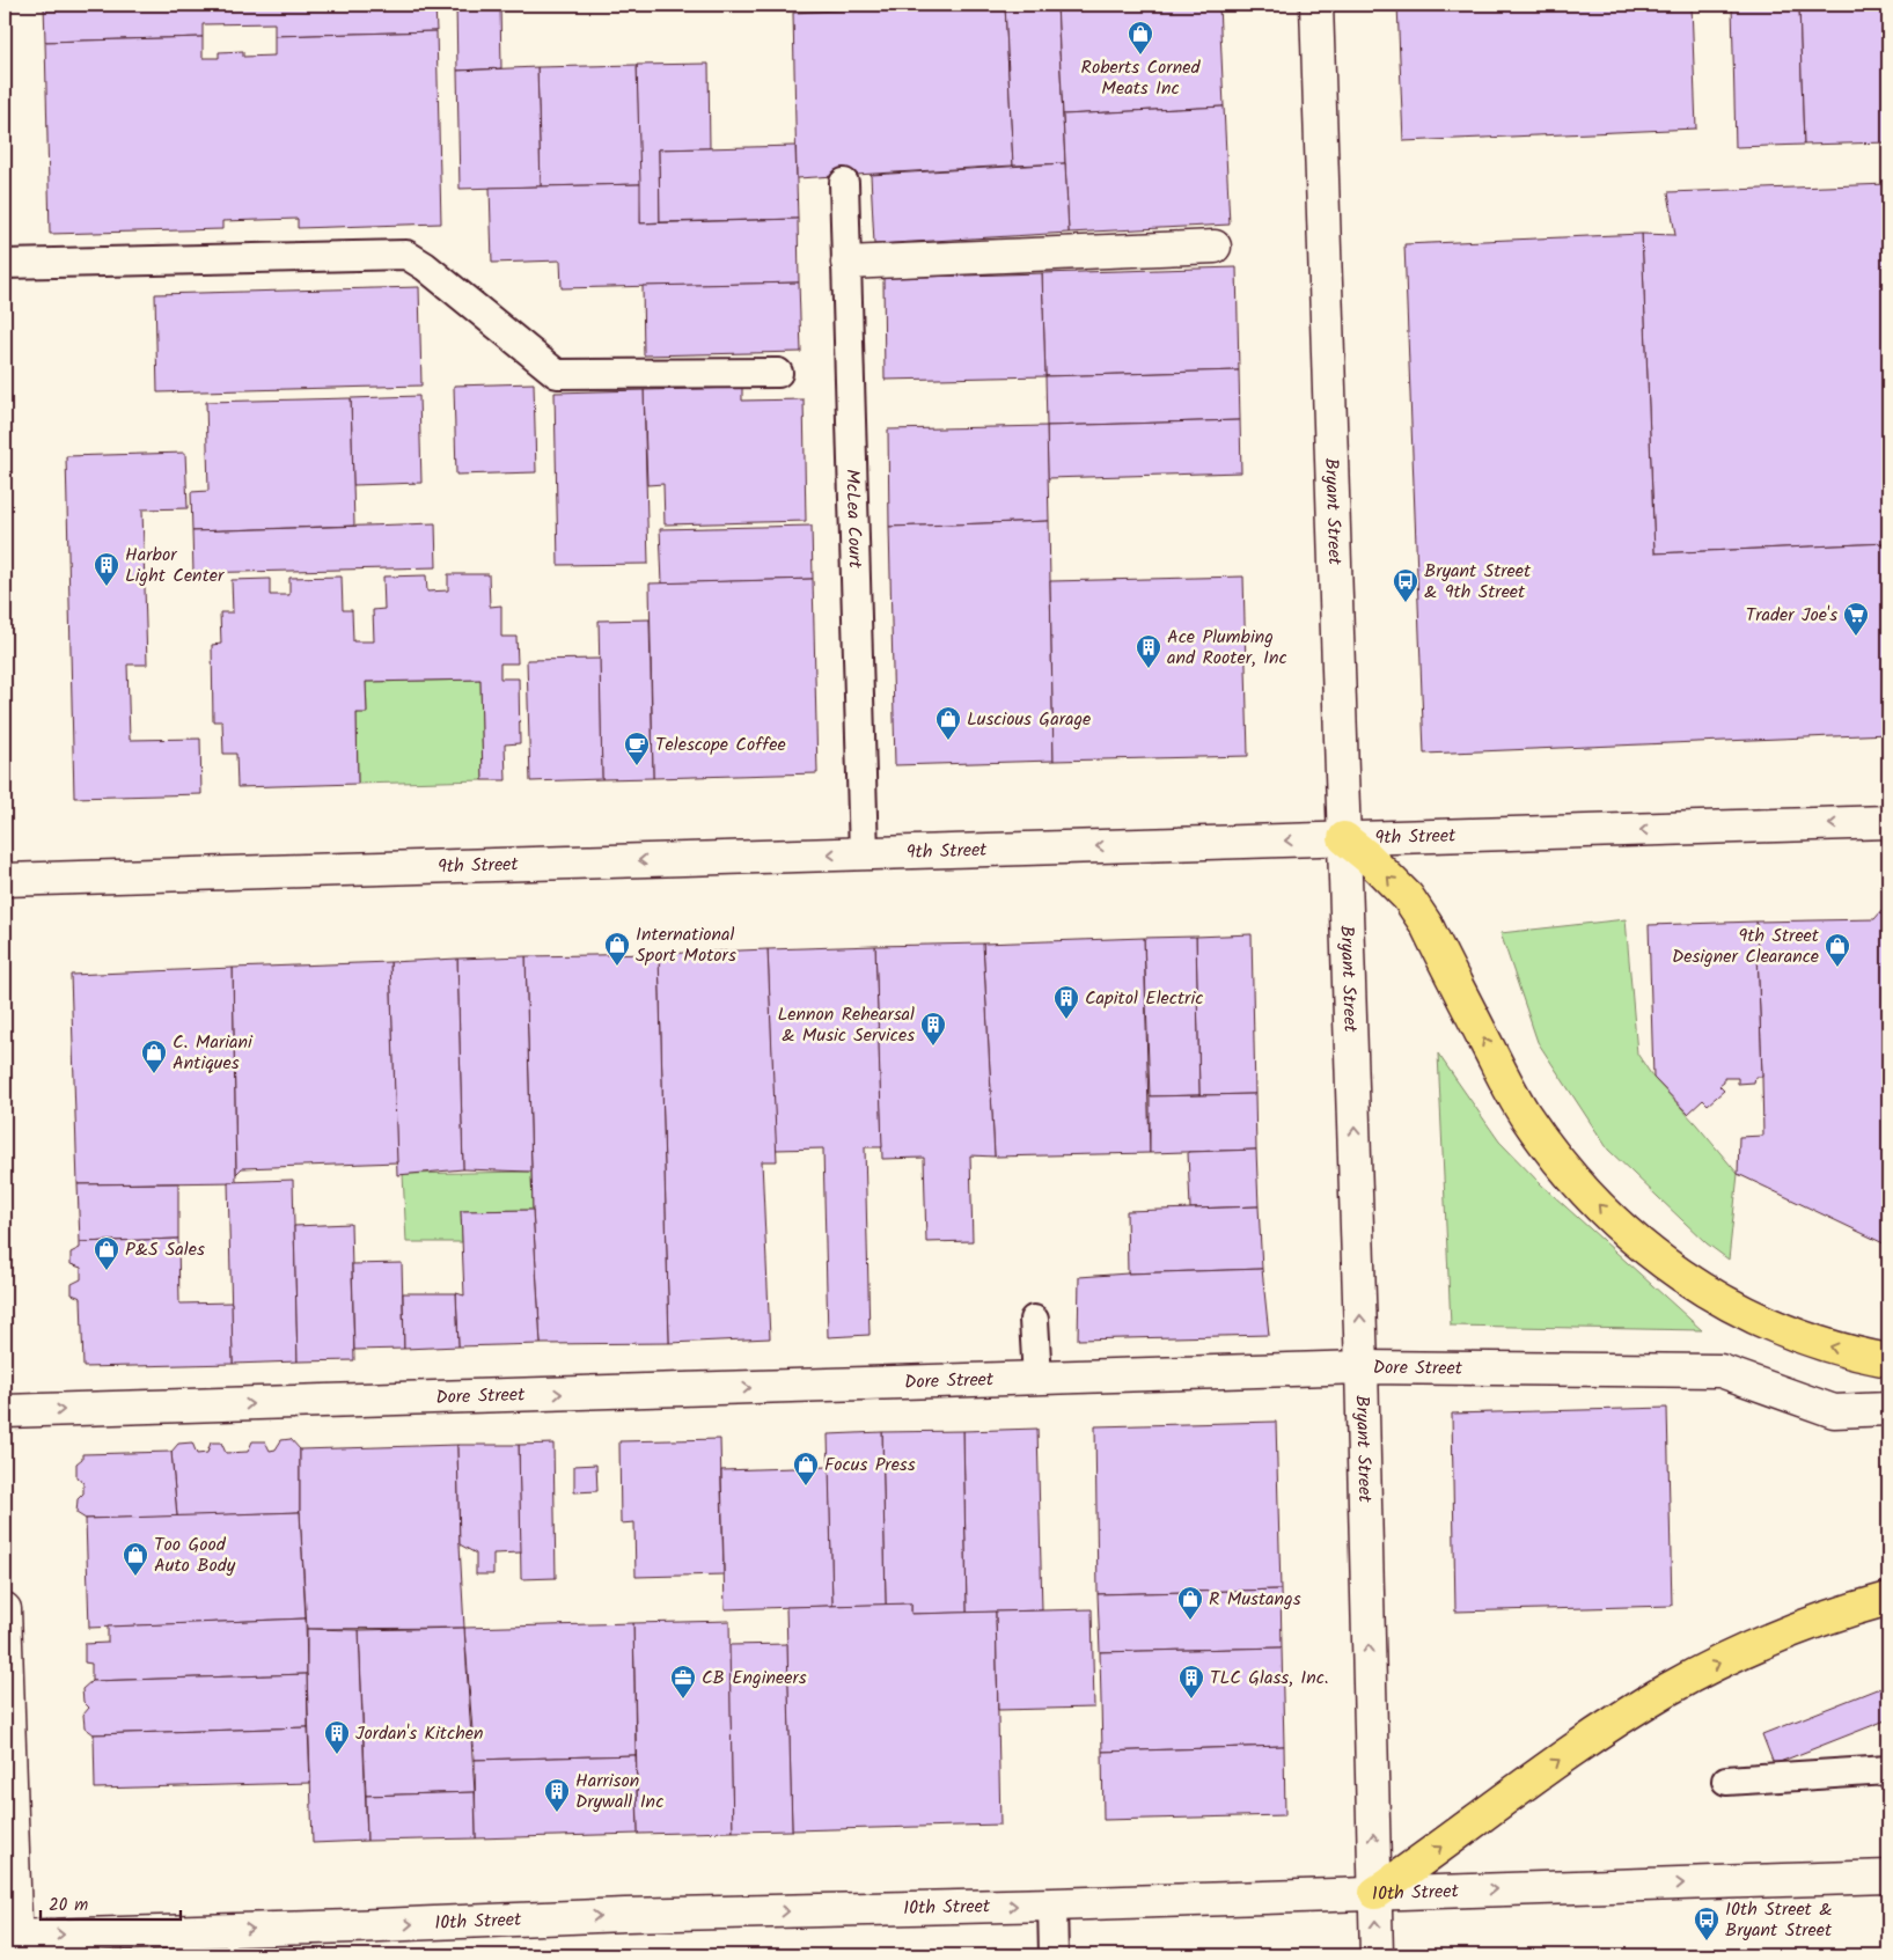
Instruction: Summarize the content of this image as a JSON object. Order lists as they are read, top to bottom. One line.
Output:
{"streets":{"main road":["Bryant Street","9th Street","Dore Street","10th Street"],"lane":["McLea Court"]},"crossings":[["Bryant Street","9th Street"],["Bryant Street","Dore Street"],["Bryant Street","10th Street"],["McLea Court","9th Street"]],"one_way":["Bryant Street","9th Street","Dore Street","10th Street"],"places":{"shop":["Roberts Corned Meats Inc","Luscious Garage","International Sport Motors","9th Street Designer Clearance","C. Mariani Antiques","P&S Sales","Focus Press","Too Good Auto Body","R Mustangs"],"building":["Harbor Light Center","Ace Plumbing and Rooter, Inc","Capitol Electric","Lennon Rehearsal & Music Services","TLC Glass, Inc.","Jordan's Kitchen","Harrison Drywall Inc"],"bus stop":["Bryant Street & 9th Street","10th Street & Bryant Street"],"supermarket":["Trader Joe's"],"cafe":["Telescope Coffee"],"office":["CB Engineers"]},"scale_bar":"20 m"}
